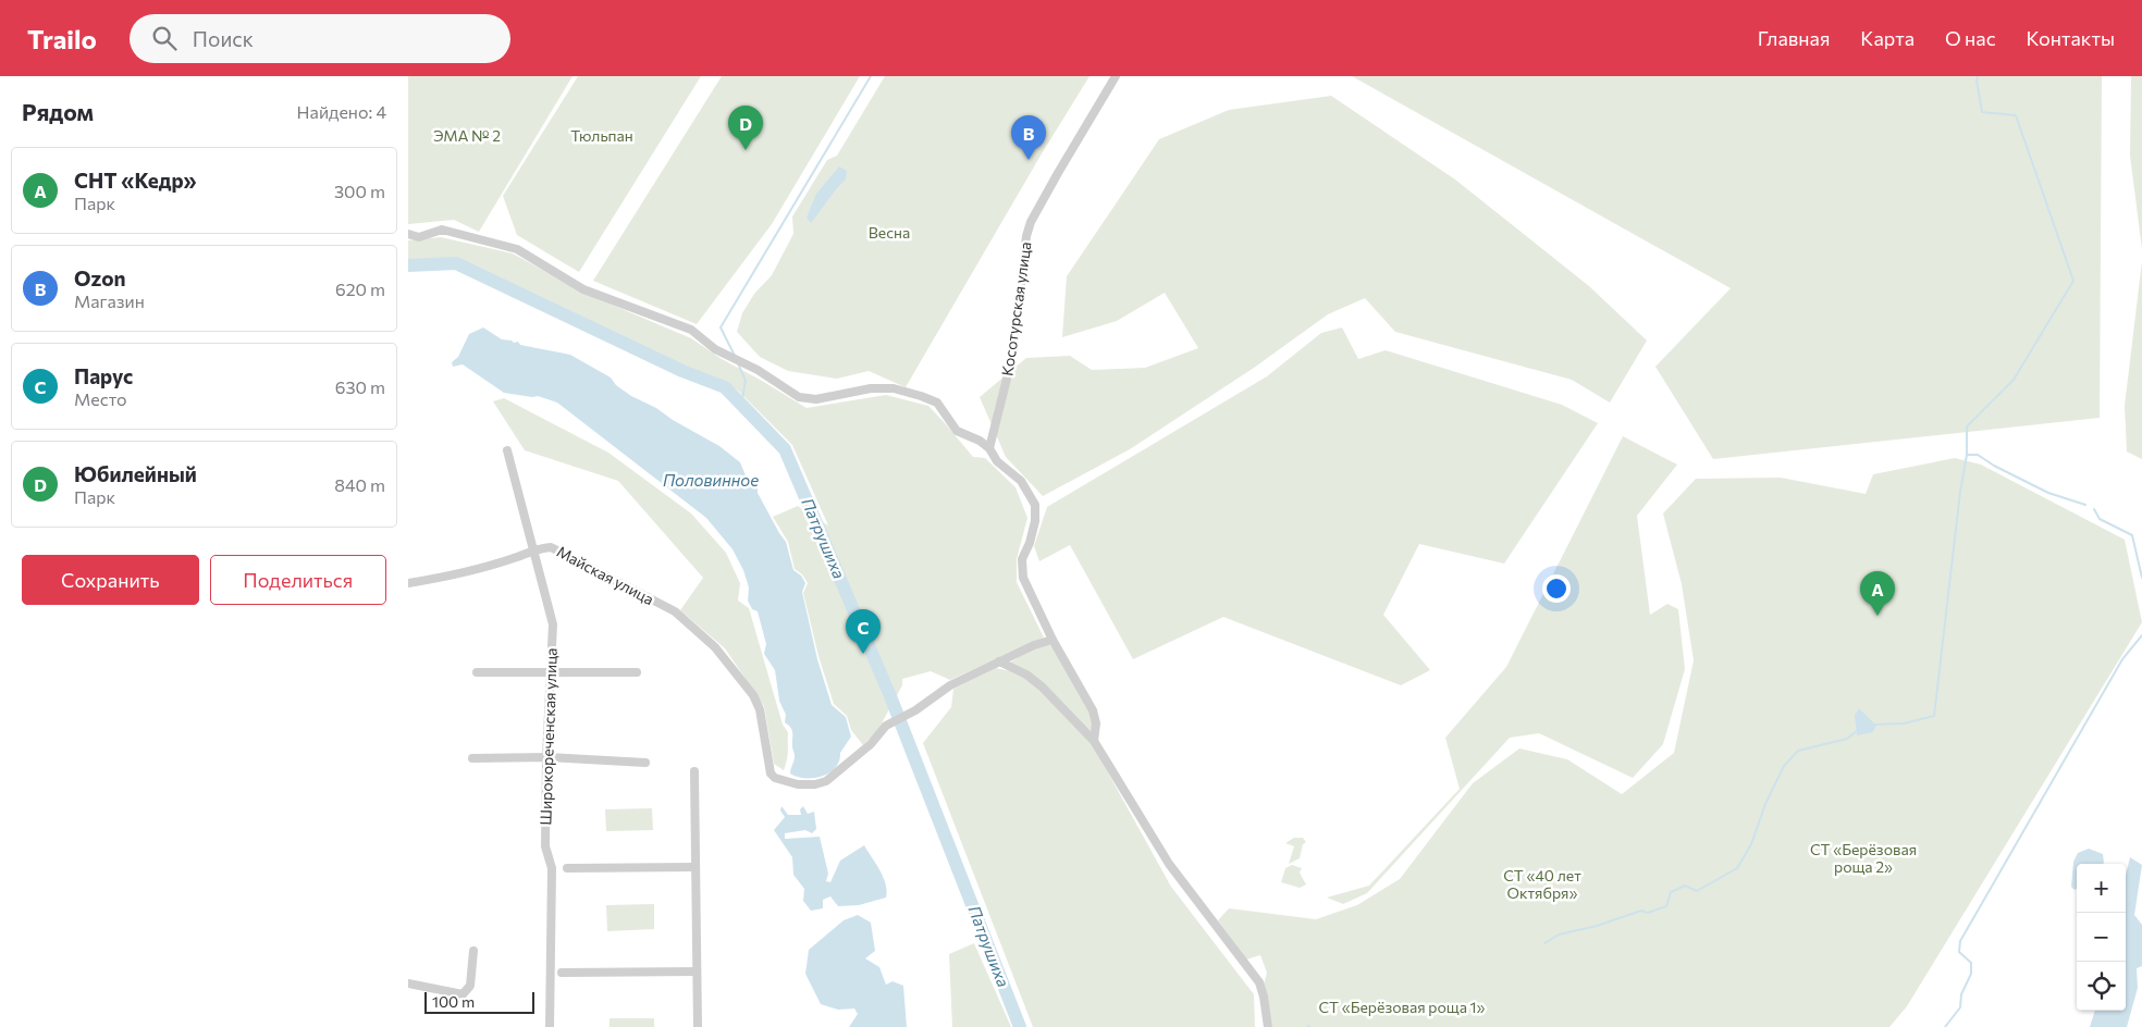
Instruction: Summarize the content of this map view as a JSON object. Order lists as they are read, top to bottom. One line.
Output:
{"streets":{"street":["Косотурская улица","Майская улица","Широкореченская улица"]},"crossings":[["Майская улица","Широкореченская улица"]],"water":["Половинное","Патрушиха"],"parks":["ЭМА № 2","Тюльпан","Весна","СТ «Берёзовая роща 2»","СТ «40 лет Октября»","СТ «Берёзовая роща 1»"],"scale_bar":"100 m","page":{"header":"Trailo","search":"Поиск","nav":["Главная","Карта","О нас","Контакты"],"heading":["Рядом","Найдено: 4"],"pins":["D","B","A","C"],"list":[{"mark":"A","name":"СНТ «Кедр»","note":"Парк","value":"300 m"},{"mark":"B","name":"Ozon","note":"Магазин","value":"620 m"},{"mark":"C","name":"Парус","note":"Место","value":"630 m"},{"mark":"D","name":"Юбилейный","note":"Парк","value":"840 m"}],"buttons":["Сохранить","Поделиться"],"map_buttons":["+","−"],"scale":"100 m"}}
